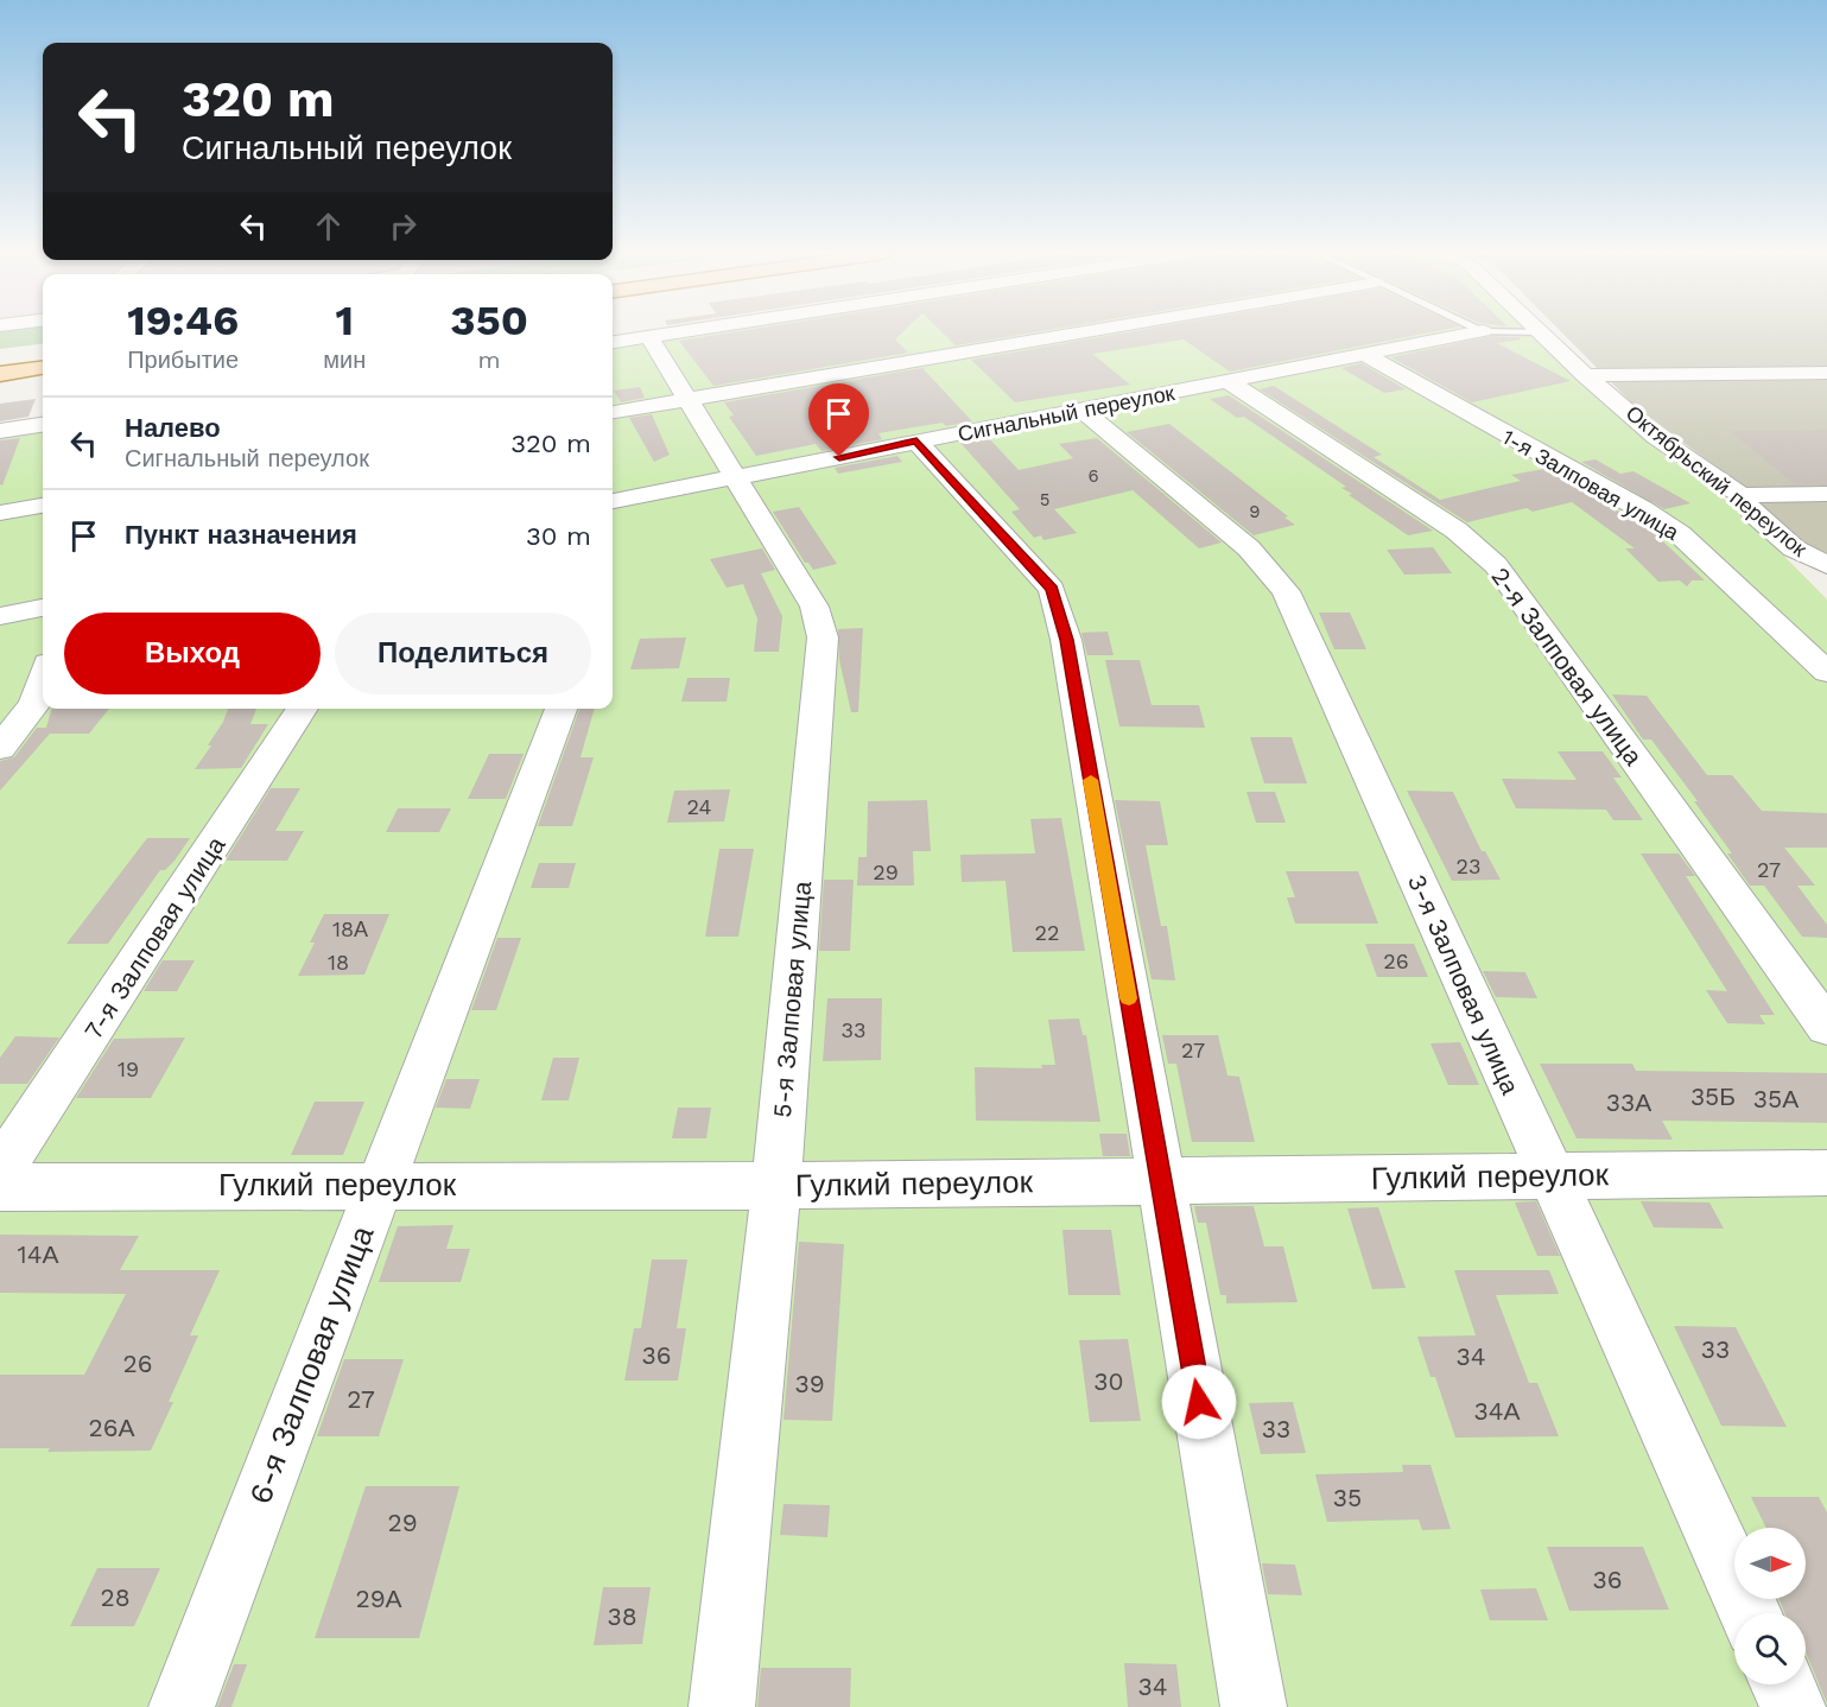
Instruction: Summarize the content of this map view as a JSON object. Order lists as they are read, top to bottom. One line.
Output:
{"streets":{"street":["Сигнальный переулок","Октябрьский переулок","1-я Залповая улица","2-я Залповая улица","7-я Залповая улица","3-я Залповая улица","5-я Залповая улица","Гулкий переулок","6-я Залповая улица"]},"crossings":[["Сигнальный переулок","1-я Залповая улица"],["Сигнальный переулок","2-я Залповая улица"],["Сигнальный переулок","3-я Залповая улица"],["Сигнальный переулок","5-я Залповая улица"],["3-я Залповая улица","Гулкий переулок"],["5-я Залповая улица","Гулкий переулок"],["Гулкий переулок","6-я Залповая улица"]],"house_numbers":["6","5","9","24","23","27","29","18А","22","26","18","33","27","19","35Б","35А","33А","14А","33","36","34","26","30","39","27","34А","26А","33","35","29","36","28","29А","38","34"],"north":"right","page":{"turn":["320 m","Сигнальный переулок"],"eta":["19:46","Прибытие","1","мин","350","m"],"list":[{"name":"Налево","note":"Сигнальный переулок","value":"320 m"},{"name":"Пункт назначения","value":"30 m"}],"buttons":["Выход","Поделиться"]}}
